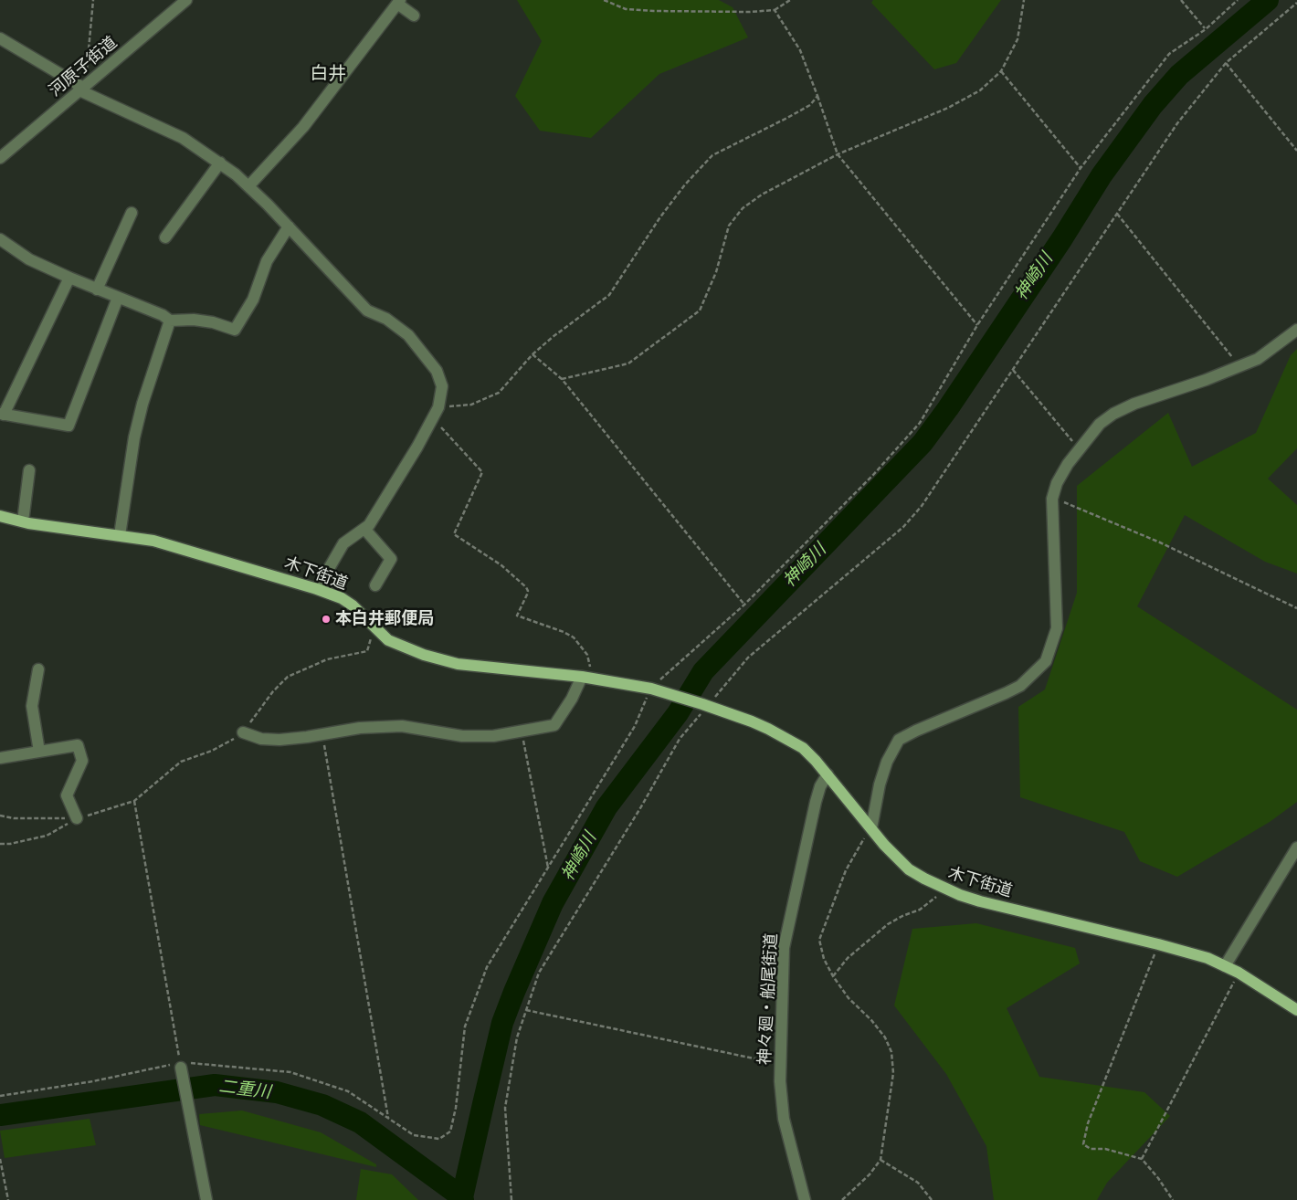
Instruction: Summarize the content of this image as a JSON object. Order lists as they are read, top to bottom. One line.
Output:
{"streets":{"main road":["木下街道"],"street":["河原子街道","神々廻・船尾街道"]},"crossings":[["木下街道","神々廻・船尾街道"]],"districts":["白井"],"water":["神崎川","二重川"],"places":["本白井郵便局"]}
